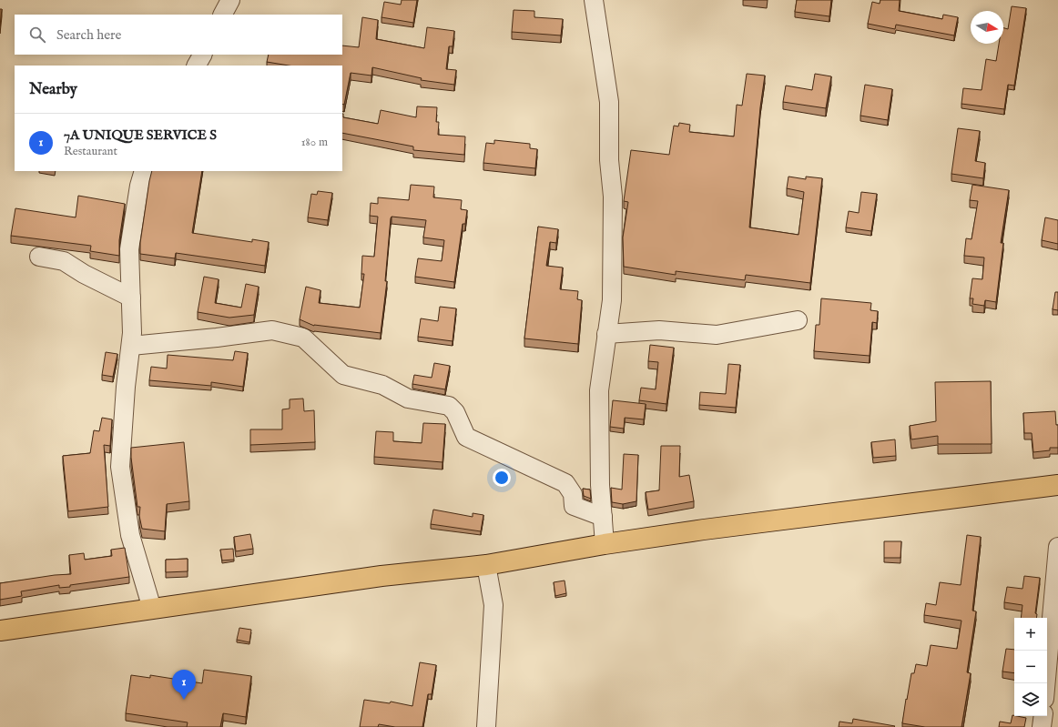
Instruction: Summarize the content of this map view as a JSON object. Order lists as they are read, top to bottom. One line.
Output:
{"north":"right","page":{"search":"Search here","heading":"Nearby","list":[{"mark":"1","name":"7A UNIQUE SERVICE S","note":"Restaurant","value":"180 m"}],"map_buttons":["+","−"],"pins":"1"}}
